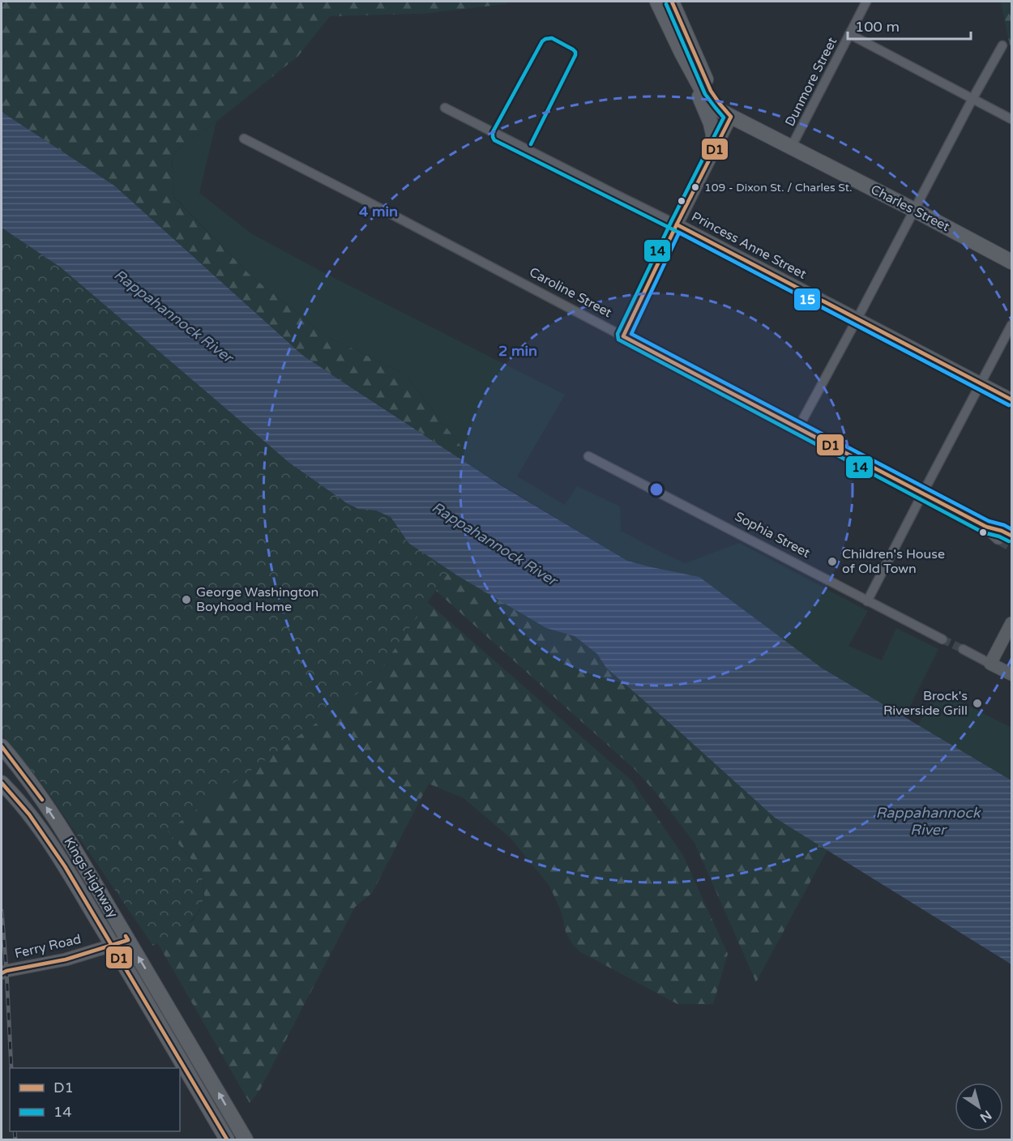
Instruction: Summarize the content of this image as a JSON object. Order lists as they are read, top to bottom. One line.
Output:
{"streets":{"main road":["Charles Street","Kings Highway"],"street":["Dunmore Street","Princess Anne Street","Caroline Street","Sophia Street","Ferry Road"]},"crossings":[["Dunmore Street","Charles Street"],["Kings Highway","Ferry Road"]],"water":["Rappahannock River"],"places":["109 - Dixon St. / Charles St.","Children's House of Old Town","George Washington Boyhood Home","Brock's Riverside Grill"],"lines":["transit line D1","transit line 14","transit line 15"],"legend":["D1","14"],"scale_bar":"100 m","north":"bottom right","rings":["4 min","2 min"]}
